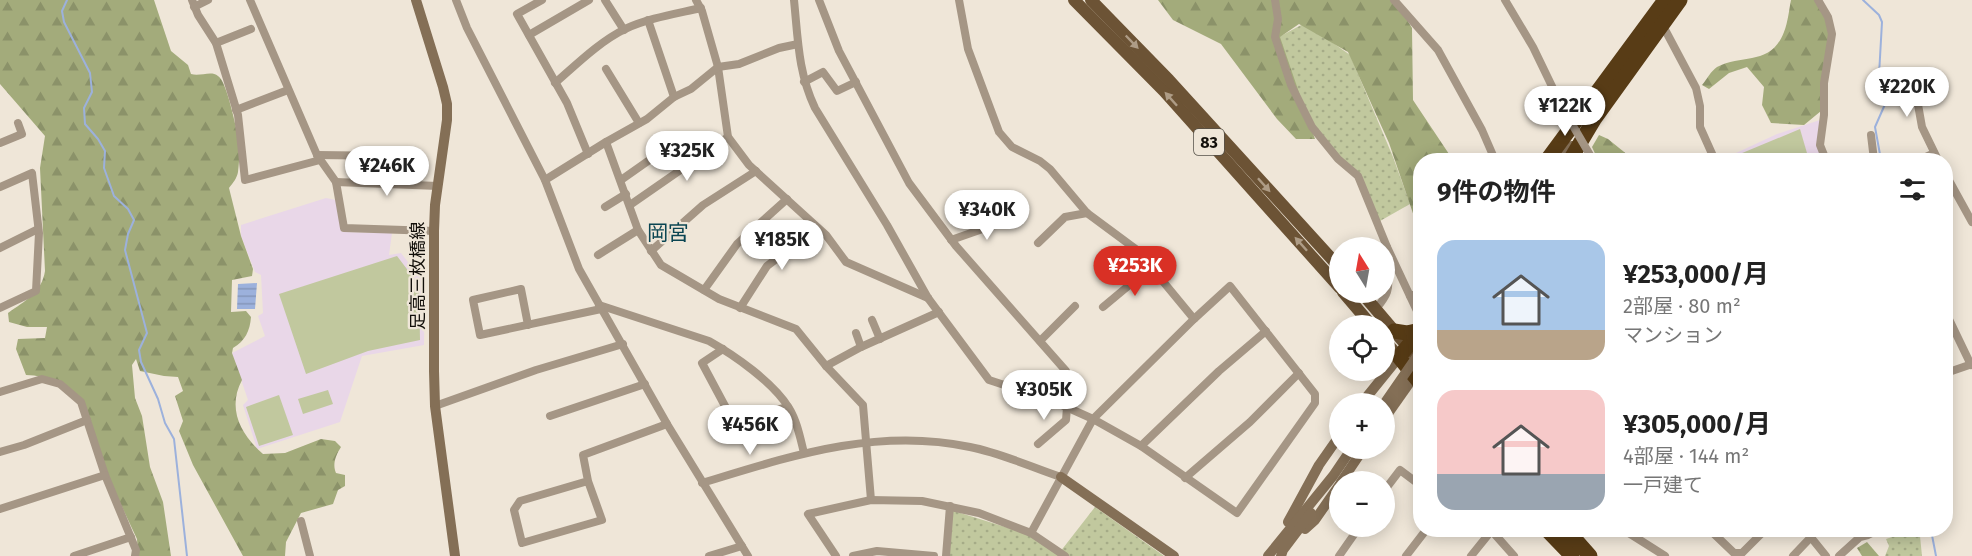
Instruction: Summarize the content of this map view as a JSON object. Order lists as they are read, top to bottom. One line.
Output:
{"streets":{"main road":["83"],"street":["足高三枚橋線"]},"districts":["岡宮"],"north":"top","page":{"price":["¥220K","¥122K","¥325K","¥246K","¥340K","¥185K","¥253K","¥305K","¥456K"],"heading":"9件の物件","list":[{"name":"¥253,000/月","note":"2部屋 · 80 m² · マンション"},{"name":"¥305,000/月","note":"4部屋 · 144 m² · 一戸建て"}],"map_buttons":["+","−"]}}
